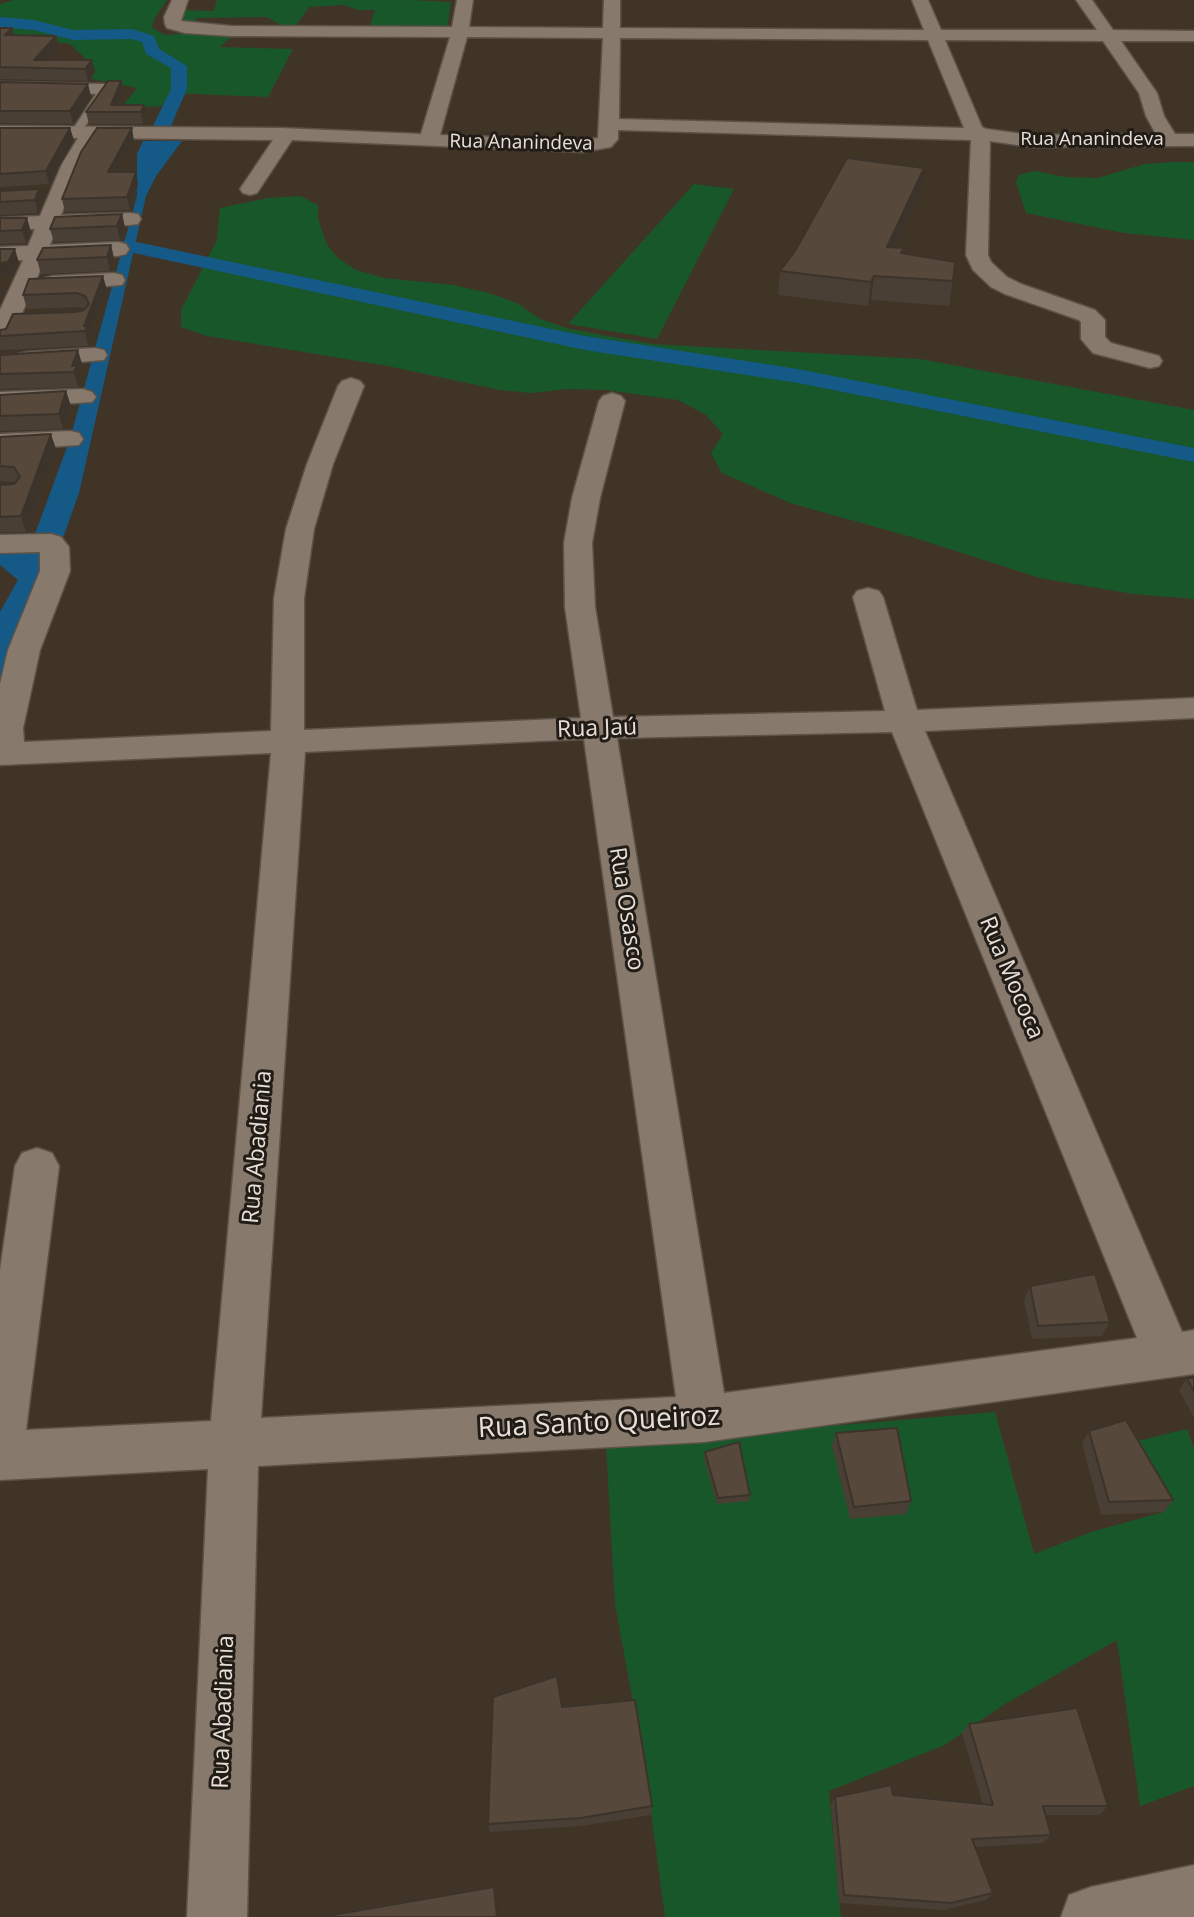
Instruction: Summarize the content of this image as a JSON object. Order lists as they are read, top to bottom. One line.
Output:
{"streets":{"street":["Rua Ananindeva","Rua Jaú","Rua Osasco","Rua Mococa","Rua Abadiania","Rua Santo Queiroz"]},"crossings":[["Rua Jaú","Rua Osasco"],["Rua Jaú","Rua Mococa"],["Rua Jaú","Rua Abadiania"],["Rua Osasco","Rua Santo Queiroz"],["Rua Mococa","Rua Santo Queiroz"],["Rua Abadiania","Rua Santo Queiroz"]]}
